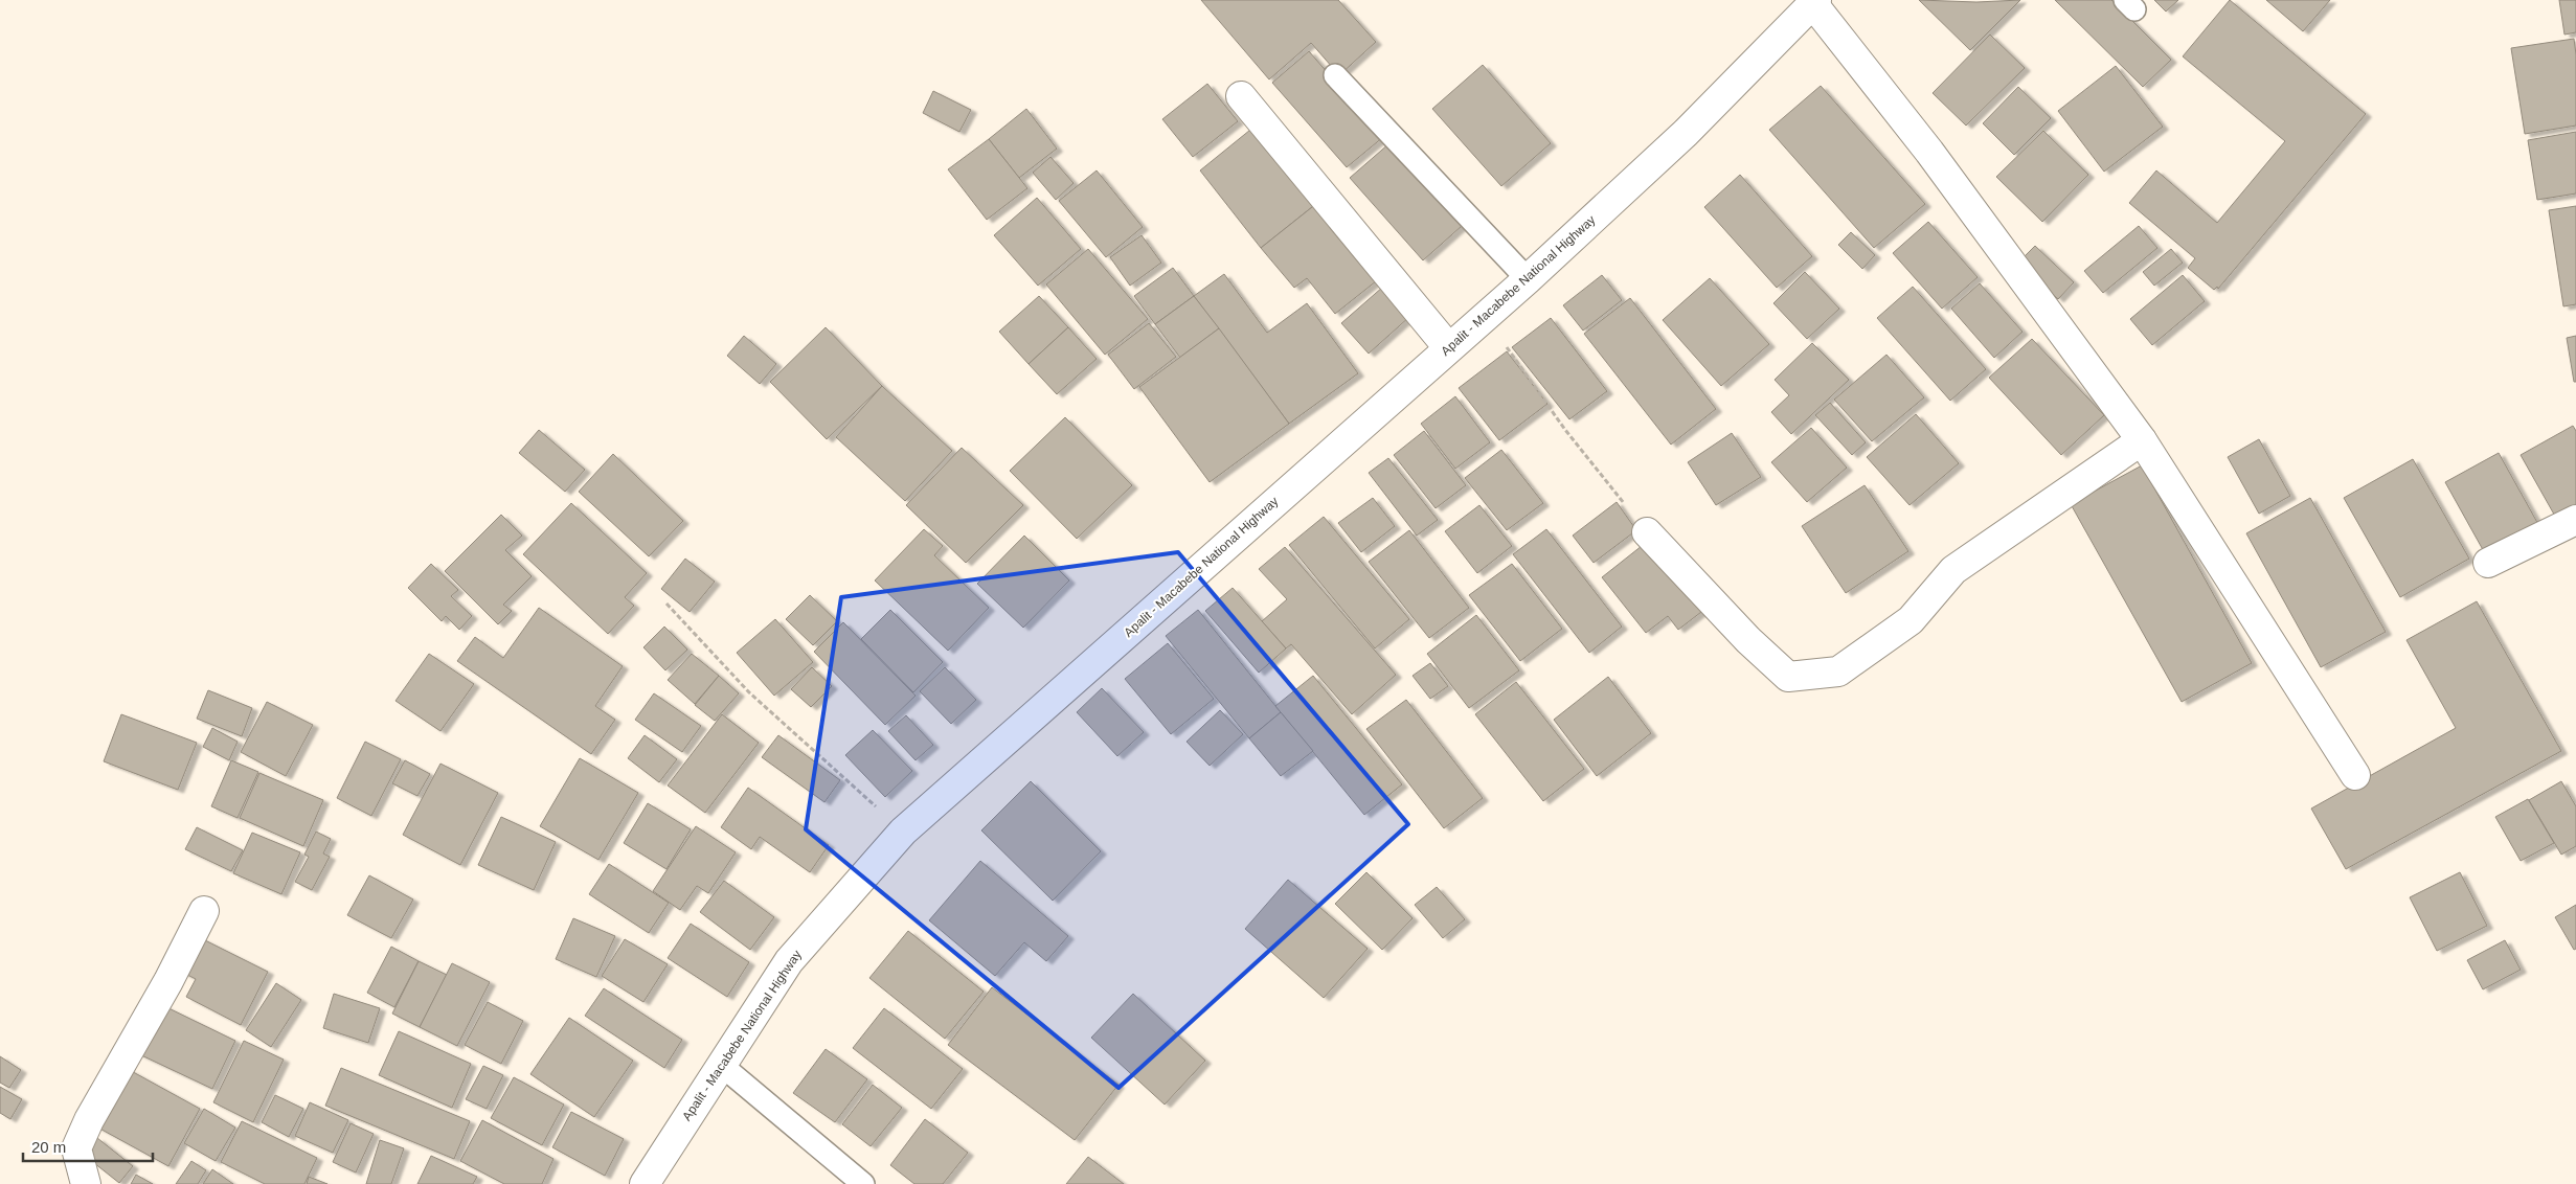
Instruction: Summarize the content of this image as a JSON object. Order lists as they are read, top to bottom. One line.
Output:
{"streets":{"street":["Apalit - Macabebe National Highway"]},"scale_bar":"20 m"}
